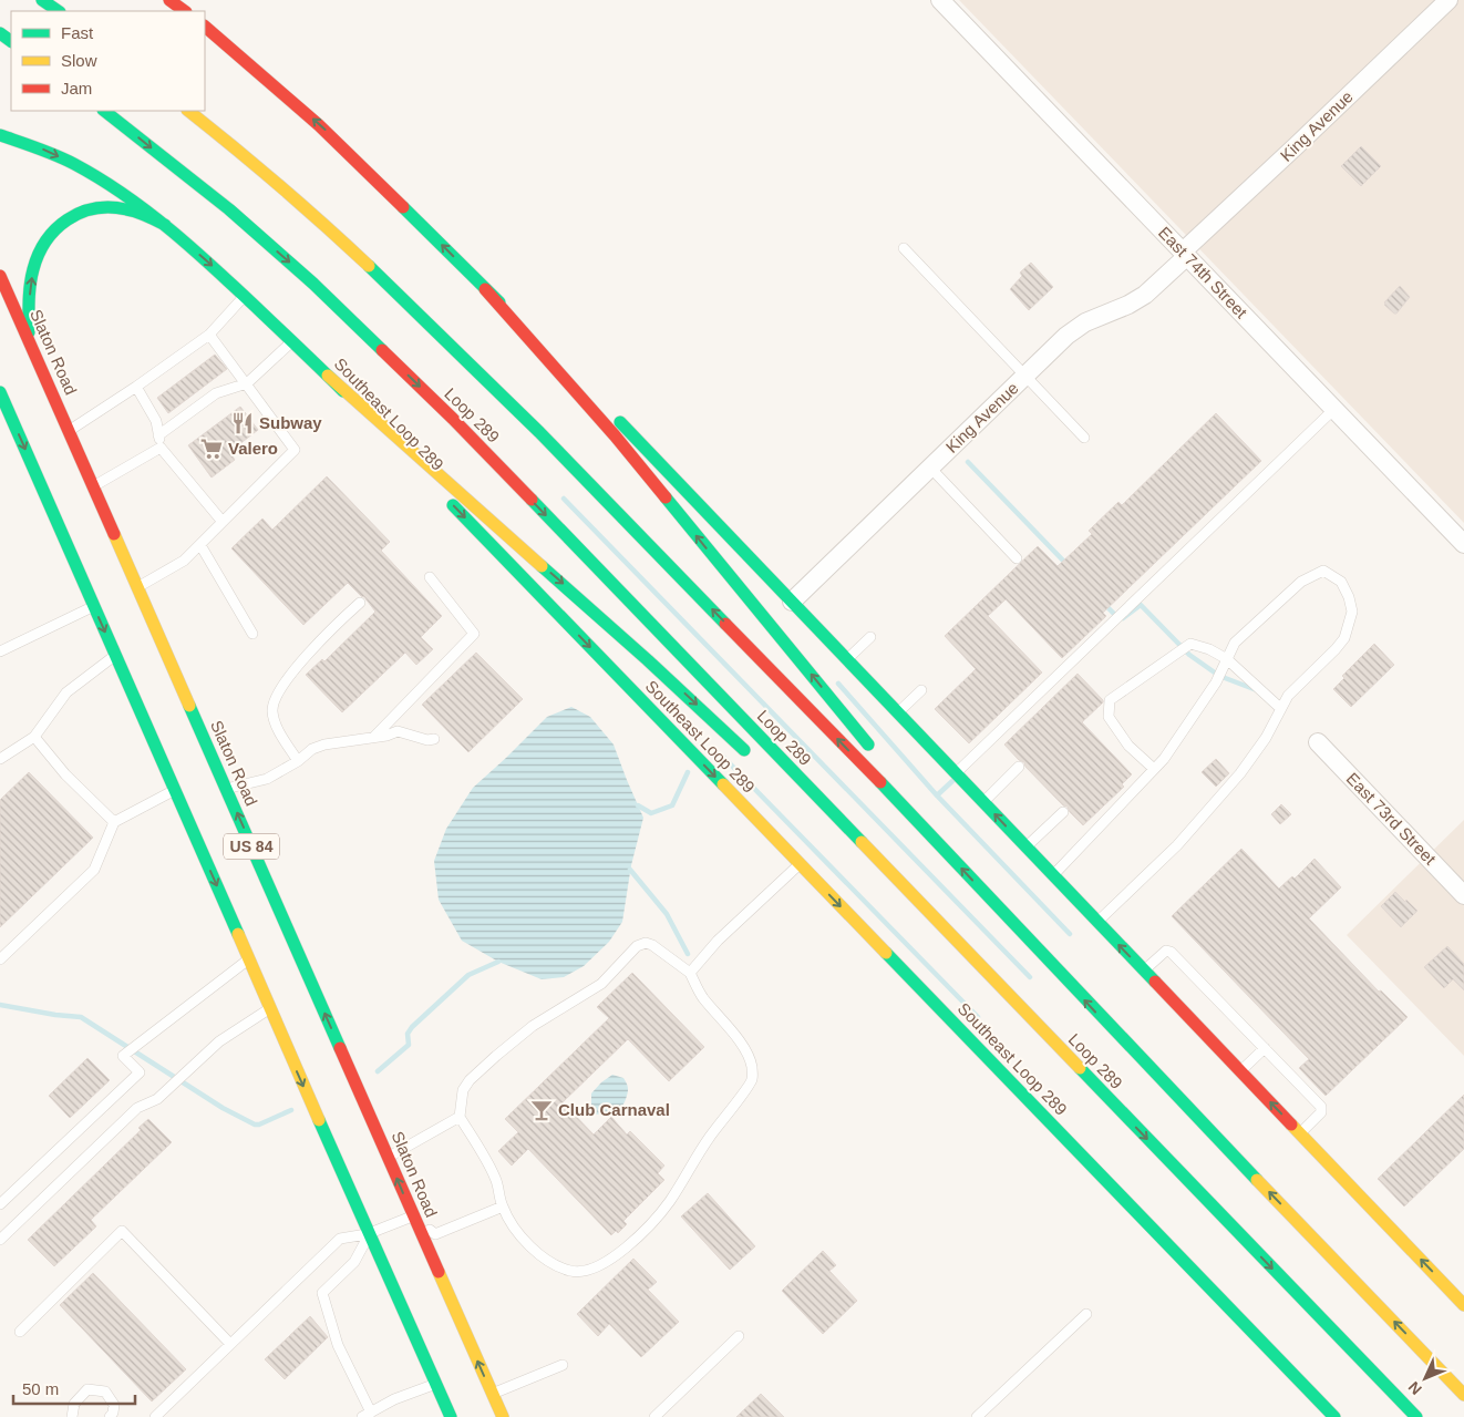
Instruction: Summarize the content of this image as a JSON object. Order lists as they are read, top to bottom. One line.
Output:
{"streets":{"main road":["Slaton Road","Southeast Loop 289","Loop 289","US 84"],"street":["King Avenue","East 74th Street","East 73rd Street"]},"crossings":[["King Avenue","East 74th Street"]],"places":{"restaurant":["Subway"],"supermarket":["Valero"],"bar":["Club Carnaval"]},"legend":["Fast","Slow","Jam"],"scale_bar":"50 m","north":"bottom left"}
